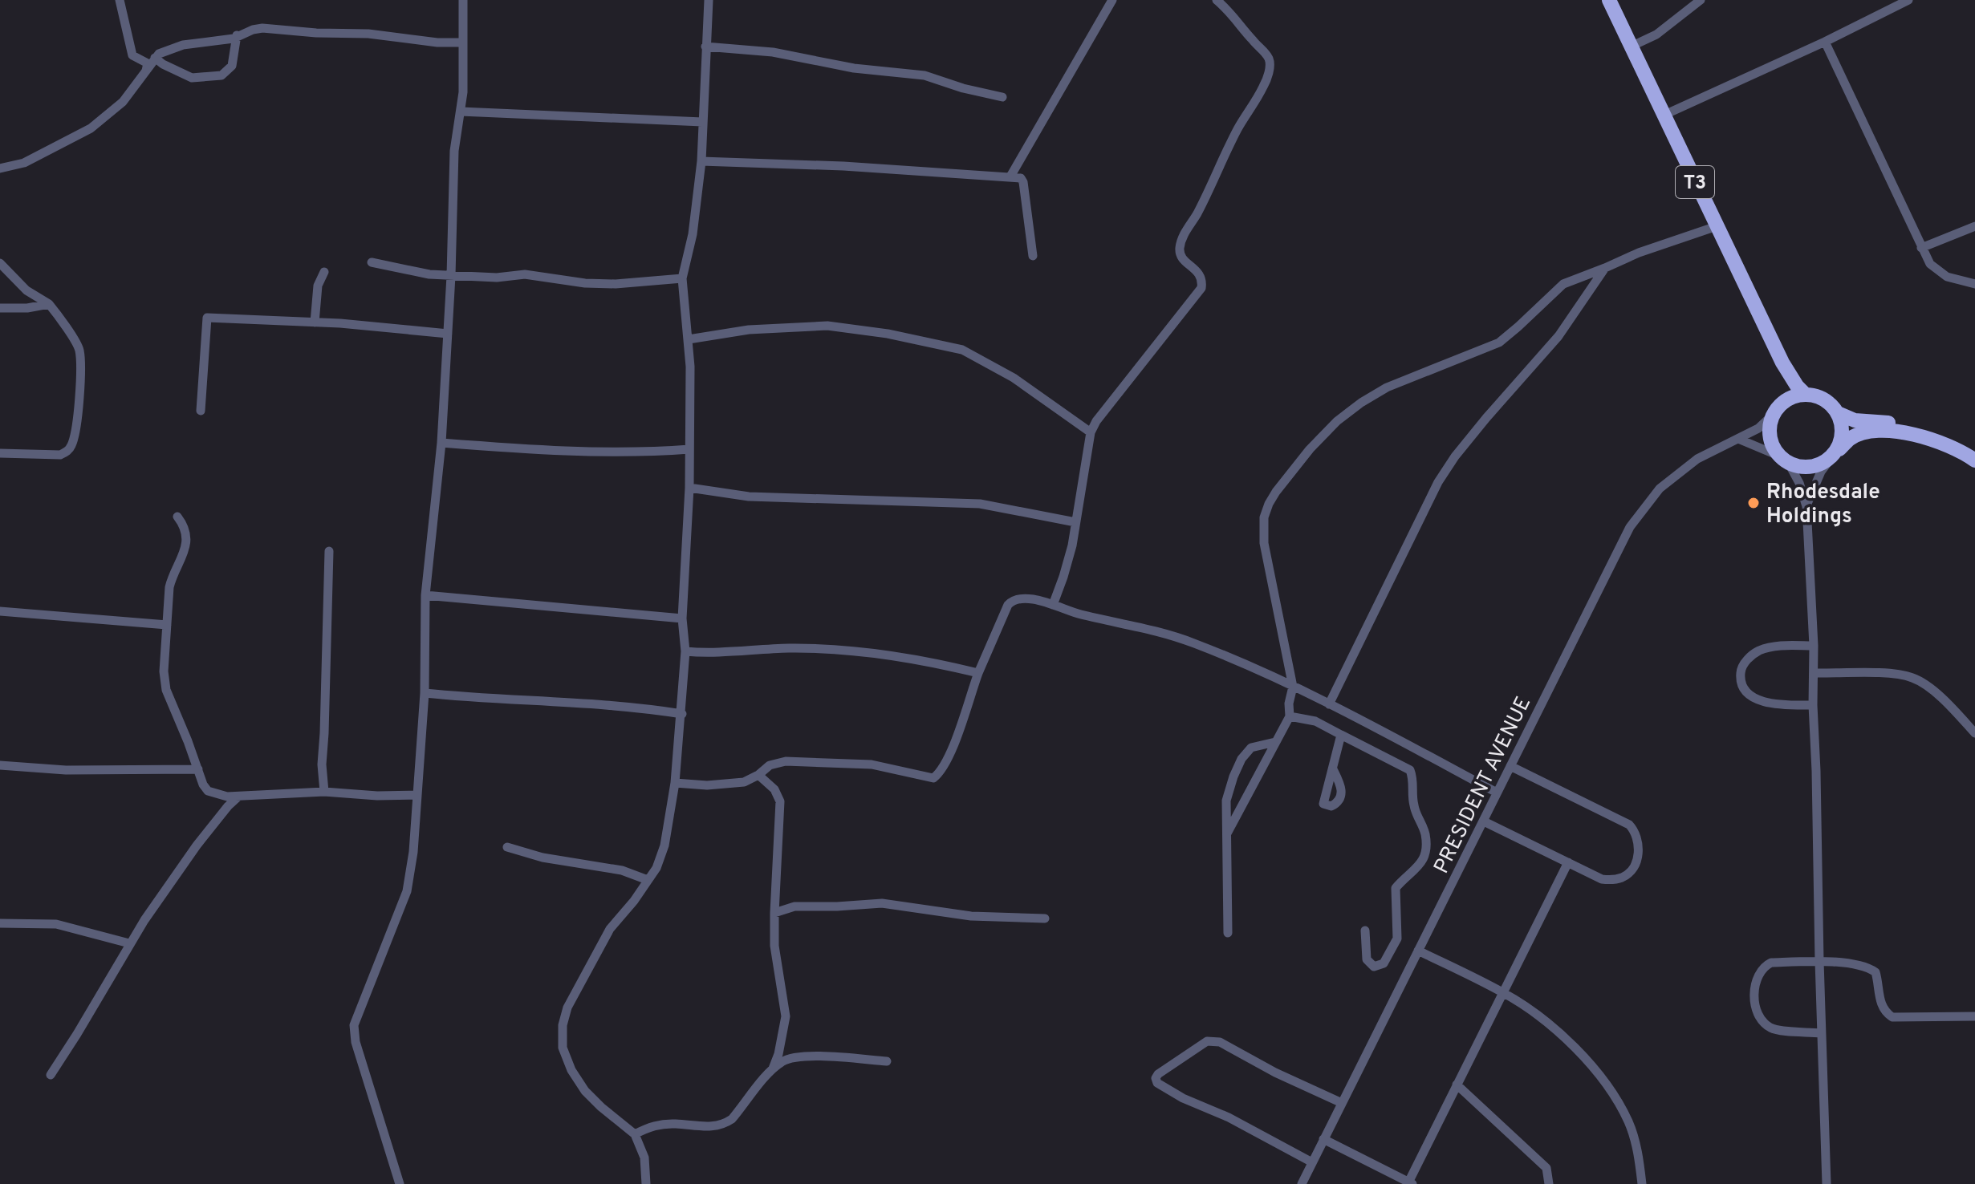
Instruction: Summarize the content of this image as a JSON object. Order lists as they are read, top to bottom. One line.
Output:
{"streets":{"highway":["T3"],"street":["PRESIDENT AVENUE"]},"crossings":[["T3","PRESIDENT AVENUE"]],"places":["Rhodesdale Holdings"]}
